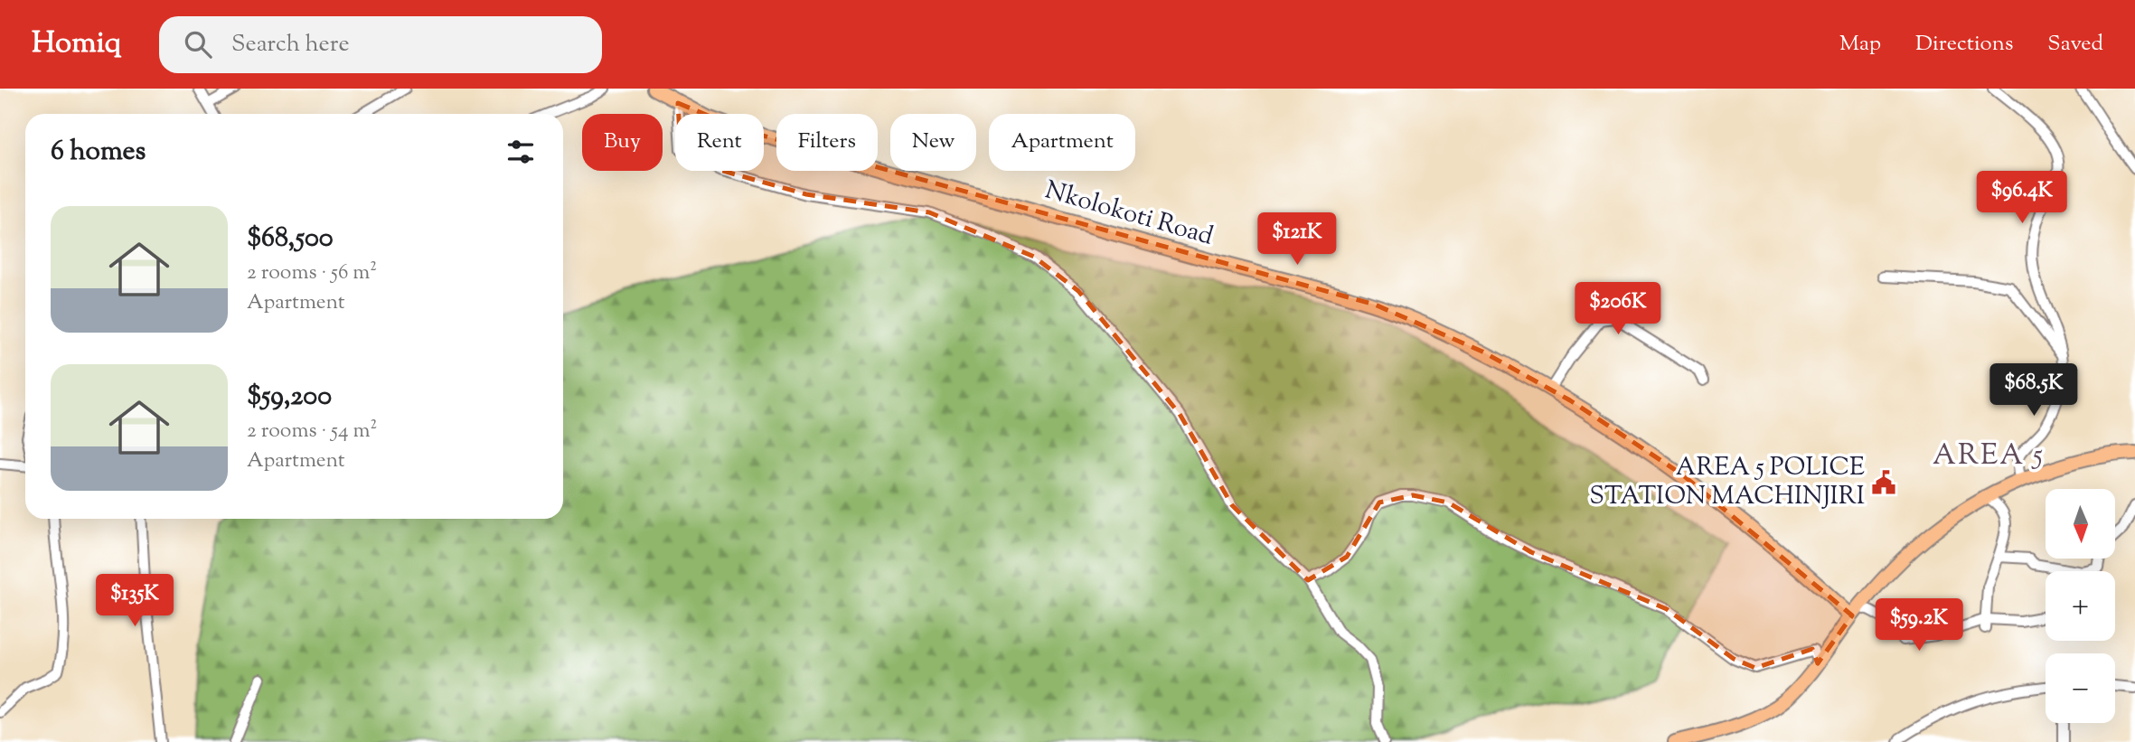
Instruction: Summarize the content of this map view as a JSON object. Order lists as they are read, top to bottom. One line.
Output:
{"streets":{"main road":["Nkolokoti Road"]},"districts":["AREA 5"],"places":{"public building":["AREA 5 POLICE STATION MACHINJIRI"]},"north":"bottom","page":{"header":"Homiq","search":"Search here","nav":["Map","Directions","Saved"],"chip":["Buy","Rent","Filters","New","Apartment"],"heading":"6 homes","price":["$96.4K","$121K","$206K","$68.5K","$135K","$59.2K"],"list":[{"name":"$68,500","note":"2 rooms · 56 m² · Apartment"},{"name":"$59,200","note":"2 rooms · 54 m² · Apartment"}],"map_buttons":["+","−"]}}
